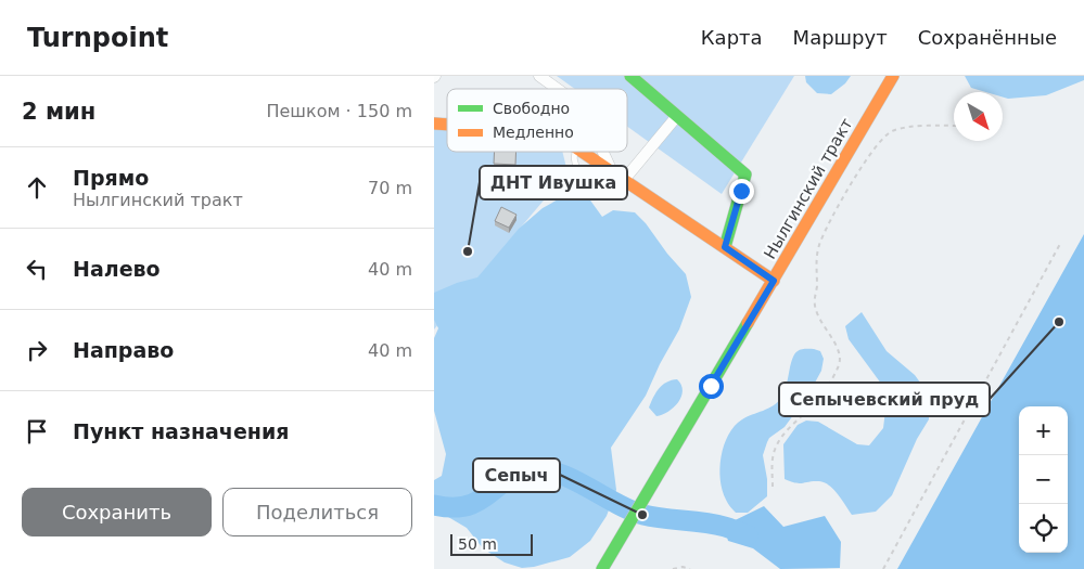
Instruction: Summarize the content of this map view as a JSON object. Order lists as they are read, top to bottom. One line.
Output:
{"streets":{"street":["Нылгинский тракт"]},"places":["ДНТ Ивушка","Сепычевский пруд","Сепыч"],"legend":["Свободно","Медленно"],"scale_bar":"50 m","north":"bottom right","page":{"header":"Turnpoint","nav":["Карта","Маршрут","Сохранённые"],"heading":["2 мин","Пешком · 150 m"],"list":[["Прямо","Нылгинский тракт","70 m"],["Налево","40 m"],["Направо","40 m"],"Пункт назначения"],"map_buttons":["+","−"],"buttons":["Сохранить","Поделиться"],"scale":"50 m"}}
